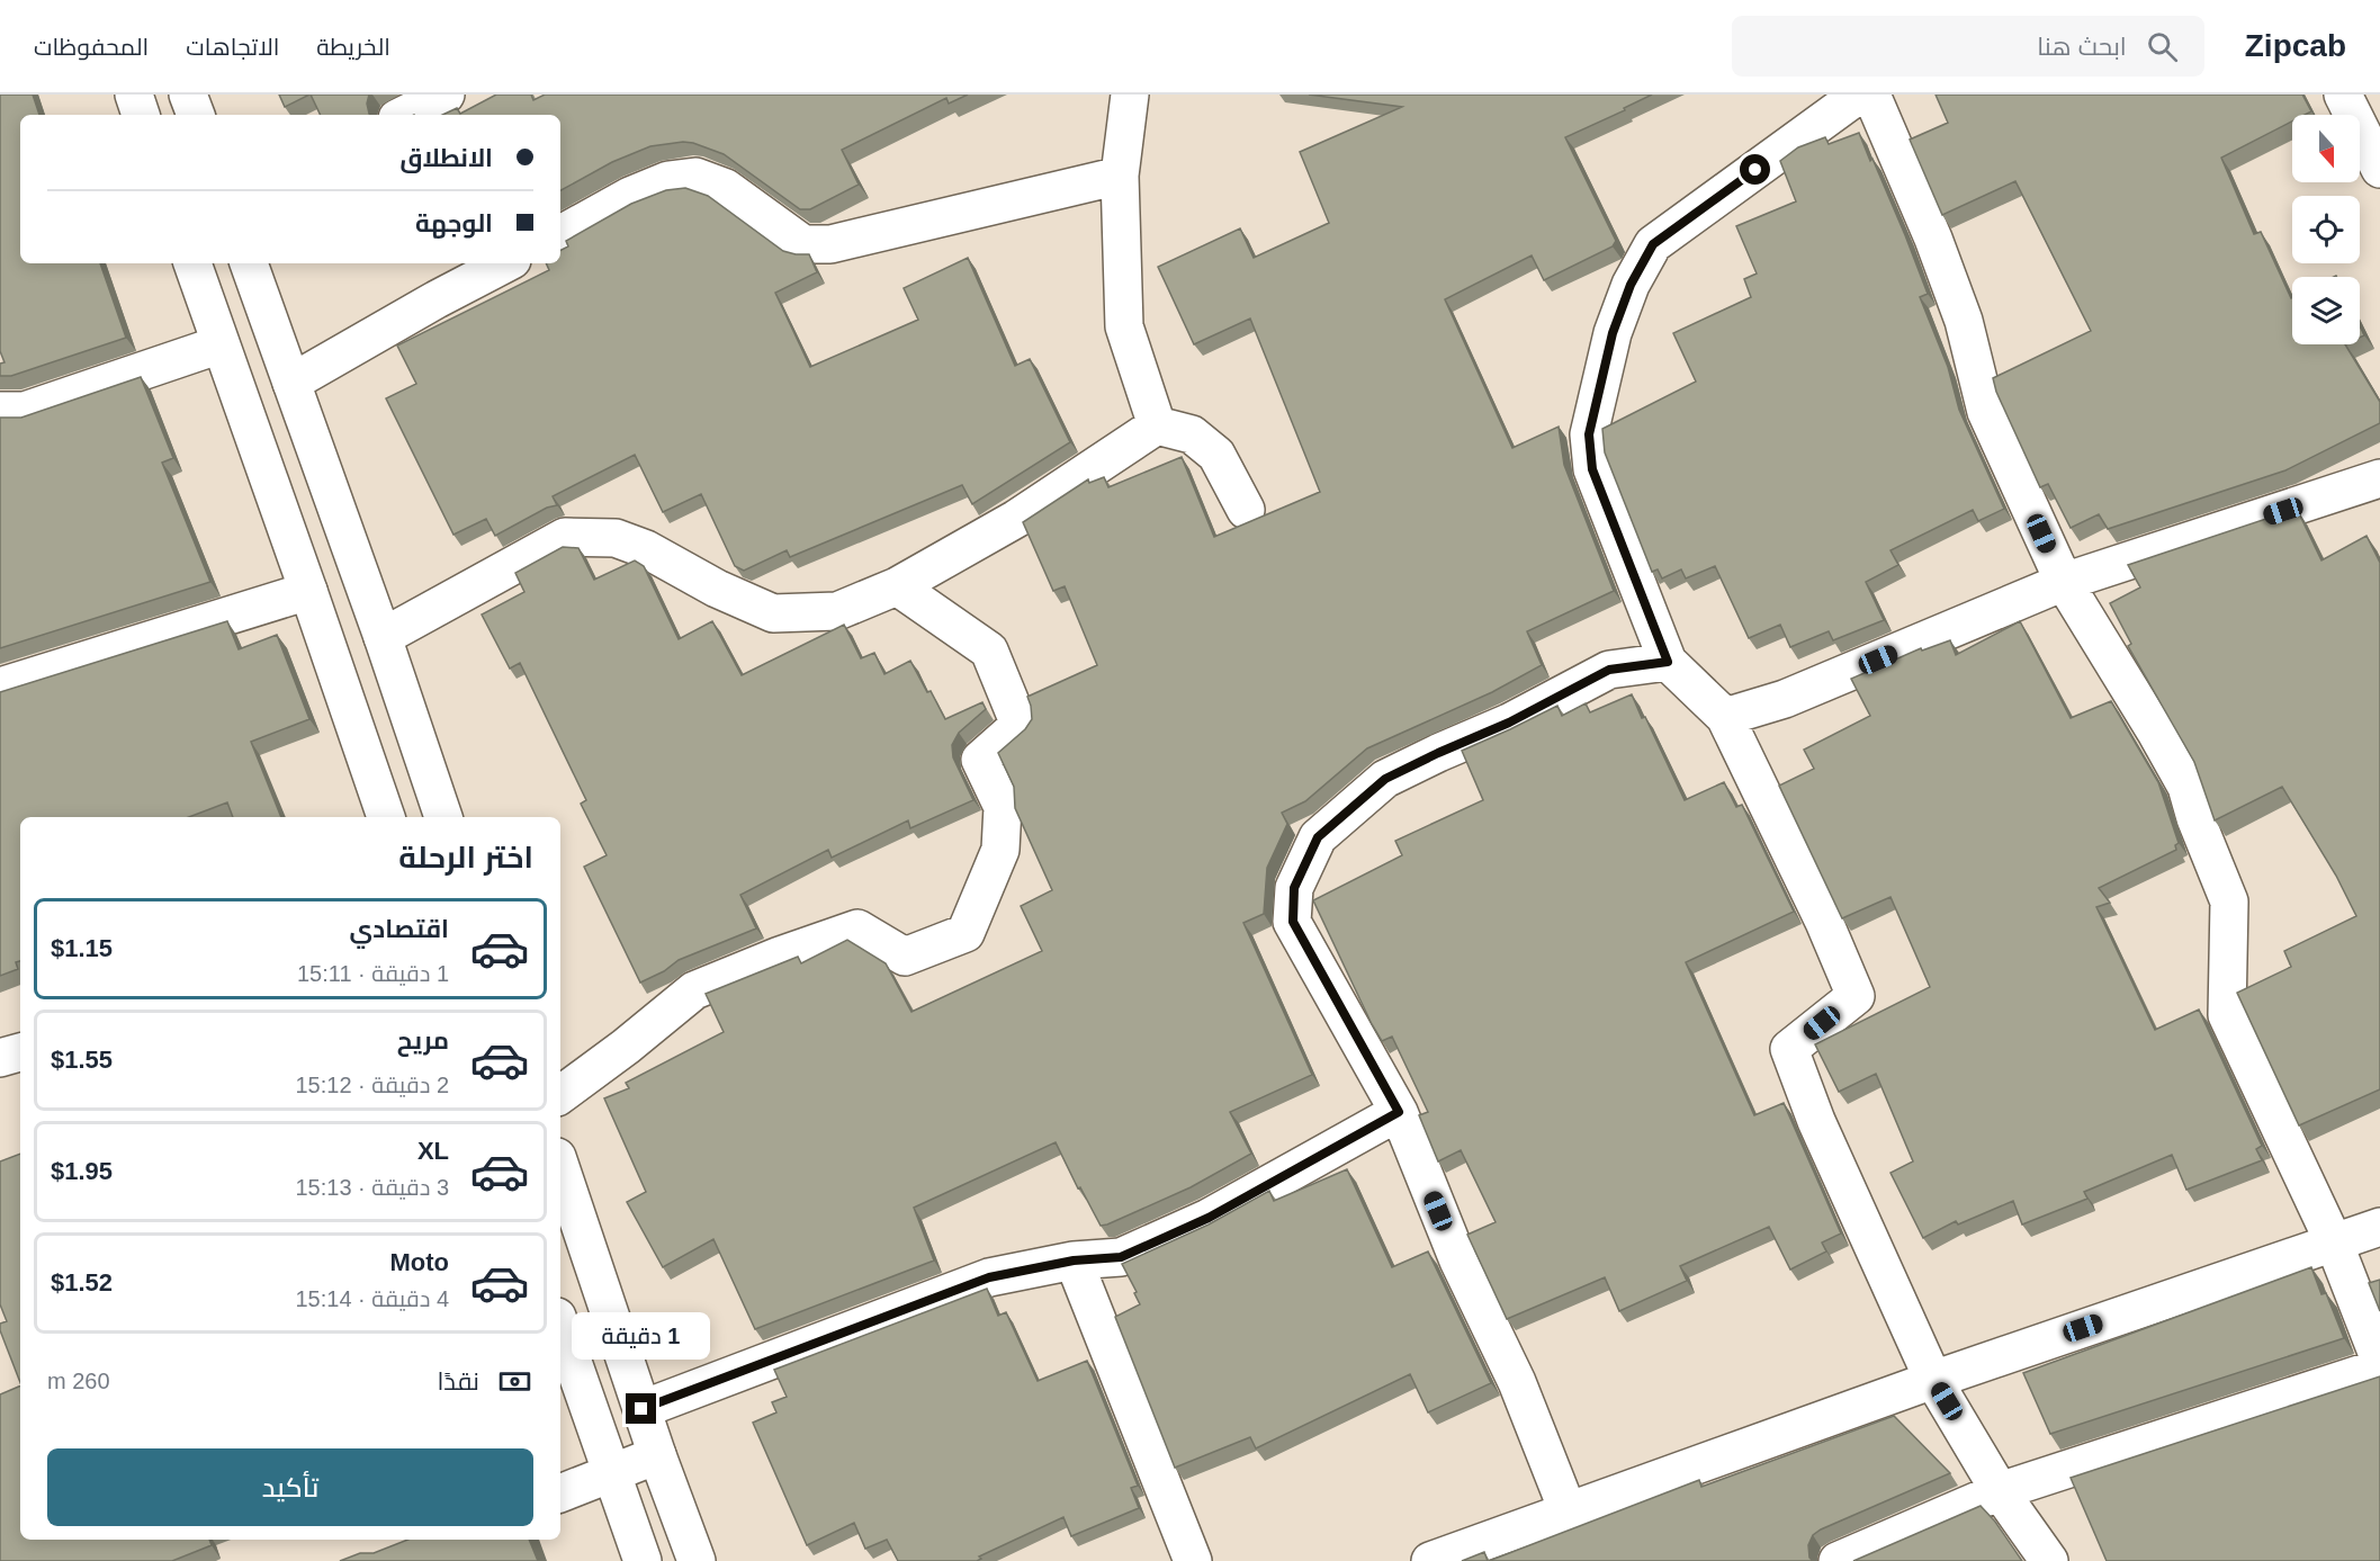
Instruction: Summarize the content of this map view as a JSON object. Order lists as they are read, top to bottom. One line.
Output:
{"north":"bottom","page":{"header":"Zipcab","search":"ابحث هنا","nav":["الخريطة","الاتجاهات","المحفوظات"],"banner":["الانطلاق","الوجهة"],"heading":"اختر الرحلة","list":[{"name":"اقتصادي","note":"1 دقيقة · 15:11","value":"$1.15"},{"name":"مريح","note":"2 دقيقة · 15:12","value":"$1.55"},{"name":"XL","note":"3 دقيقة · 15:13","value":"$1.95"},{"name":"Moto","note":"4 دقيقة · 15:14","value":"$1.52"}],"bubble":"1 دقيقة","pay":["نقدًا","260 m"],"buttons":"تأكيد"}}
